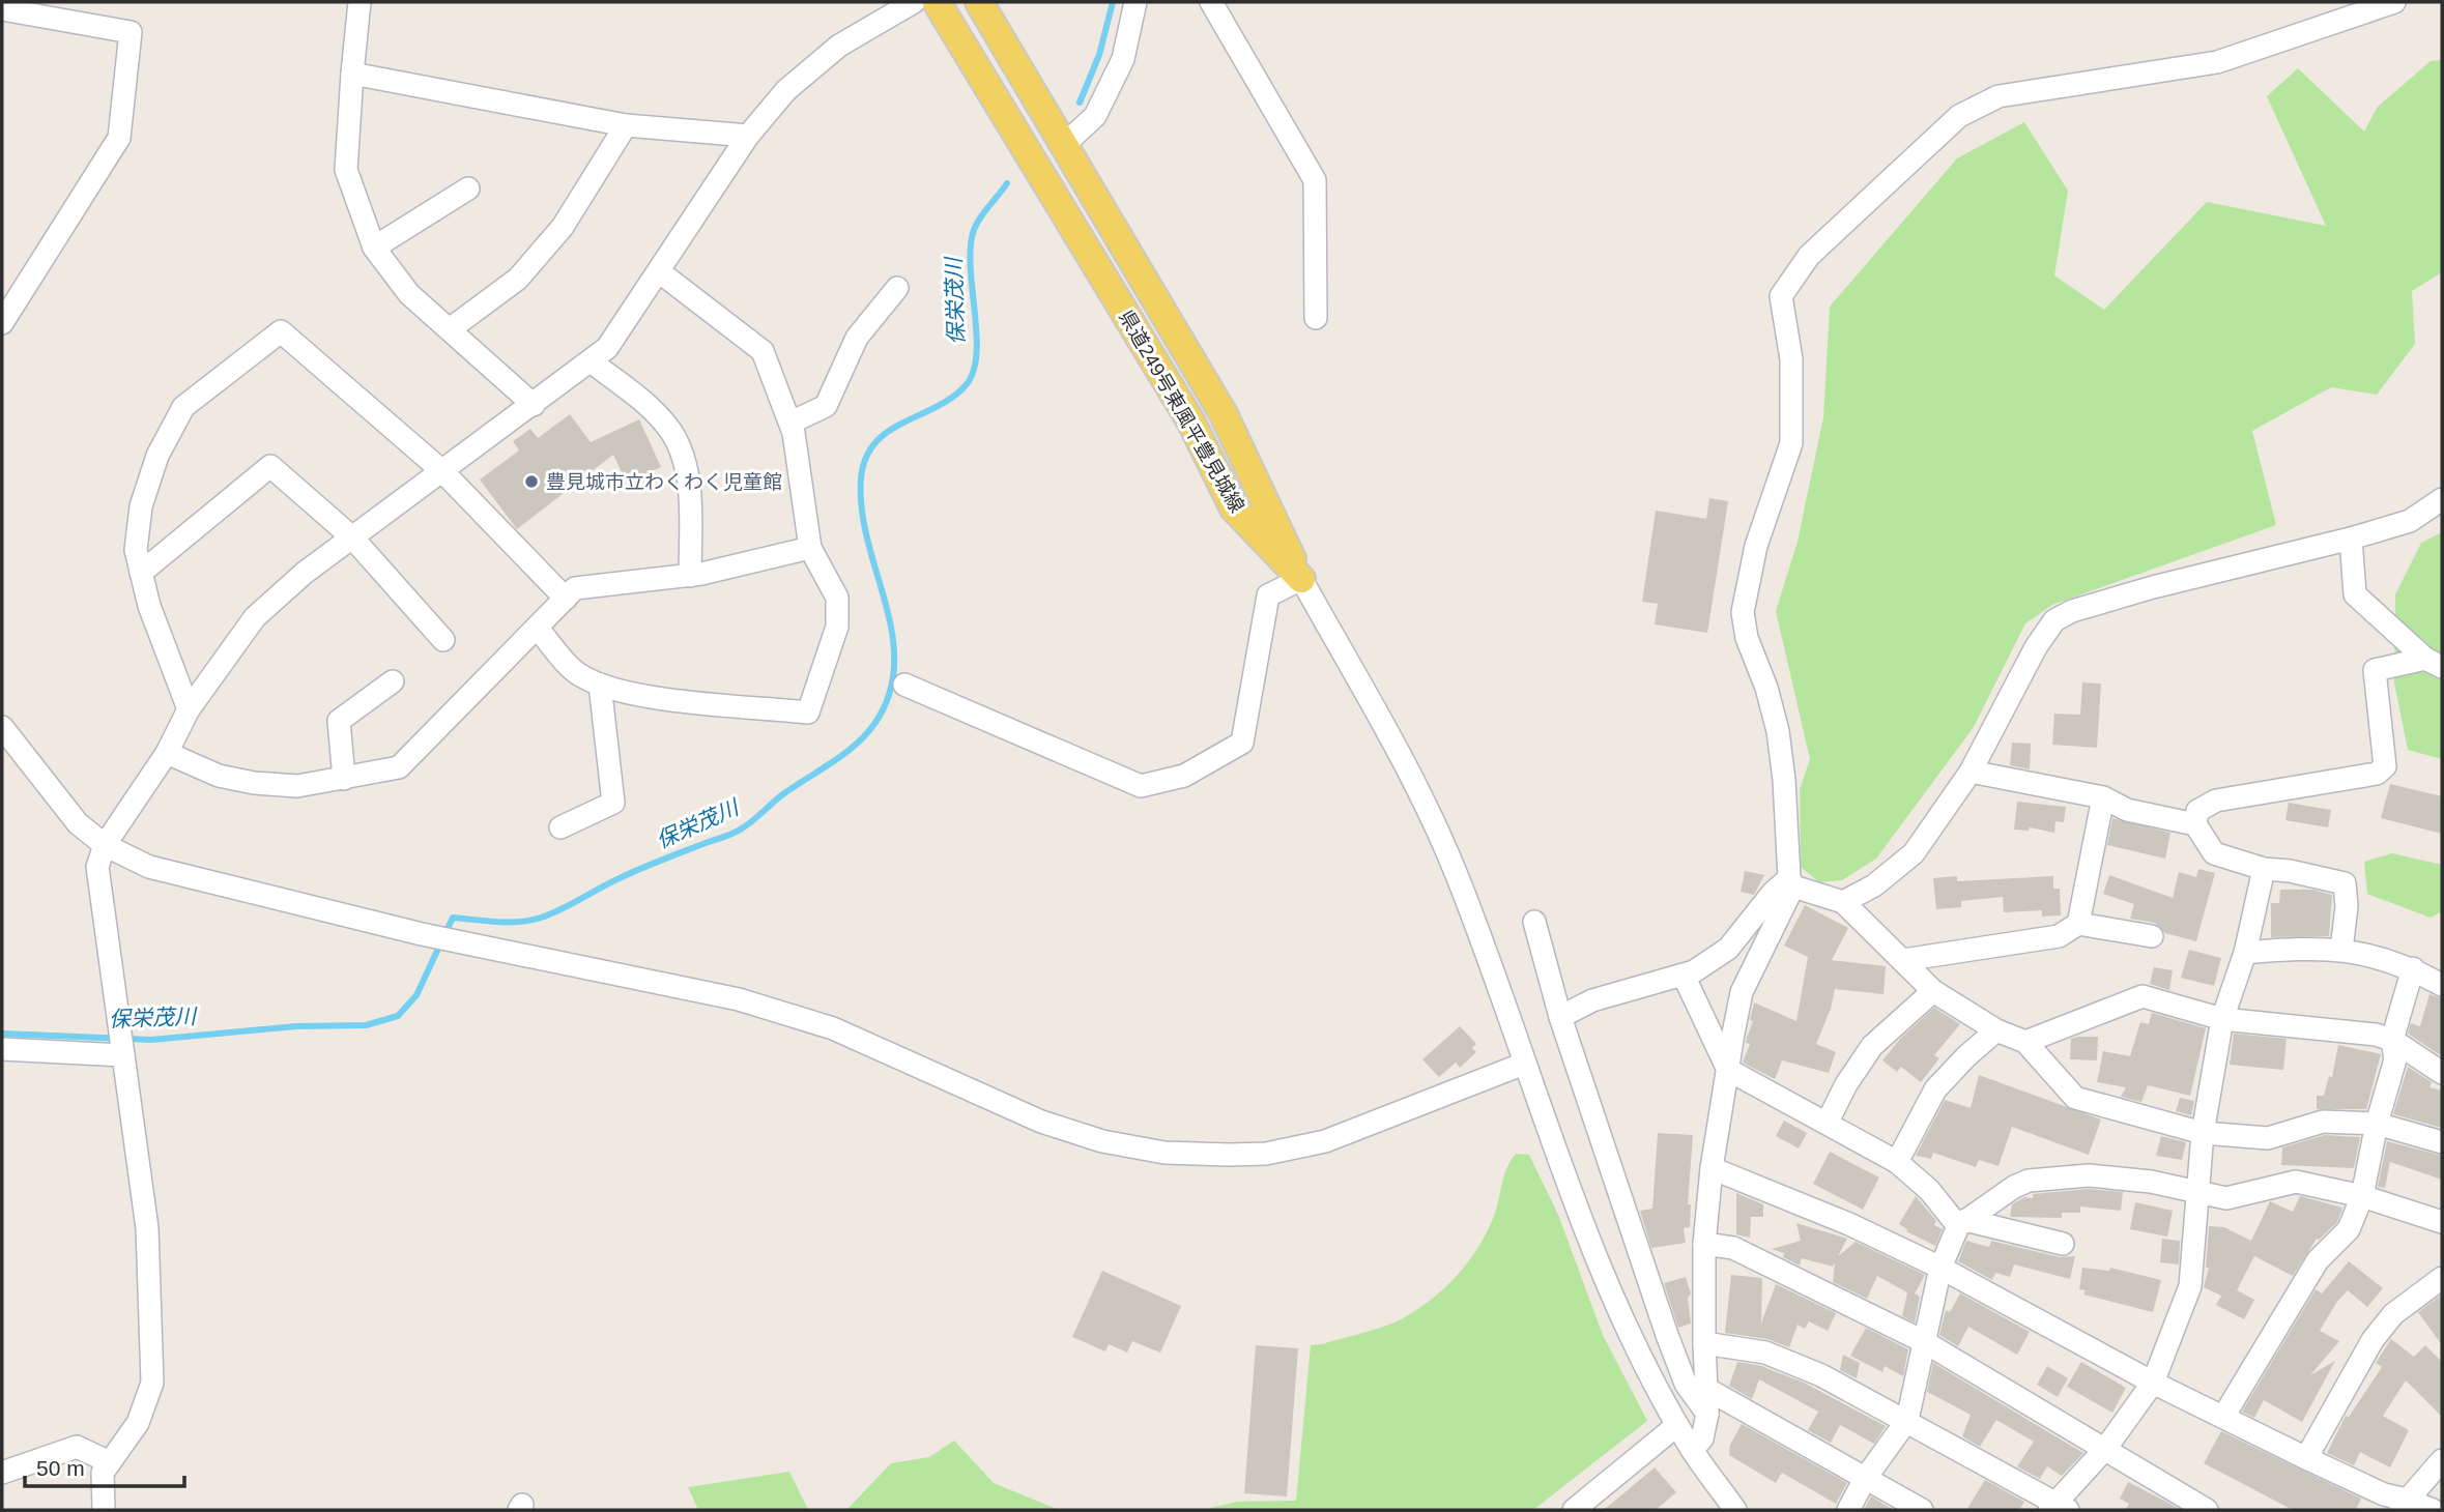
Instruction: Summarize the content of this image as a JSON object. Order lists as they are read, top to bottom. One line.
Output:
{"streets":{"main road":["県道249号東風平豊見城線"]},"water":["保栄茂川"],"places":["豊見城市立わくわく児童館"],"scale_bar":"50 m"}
